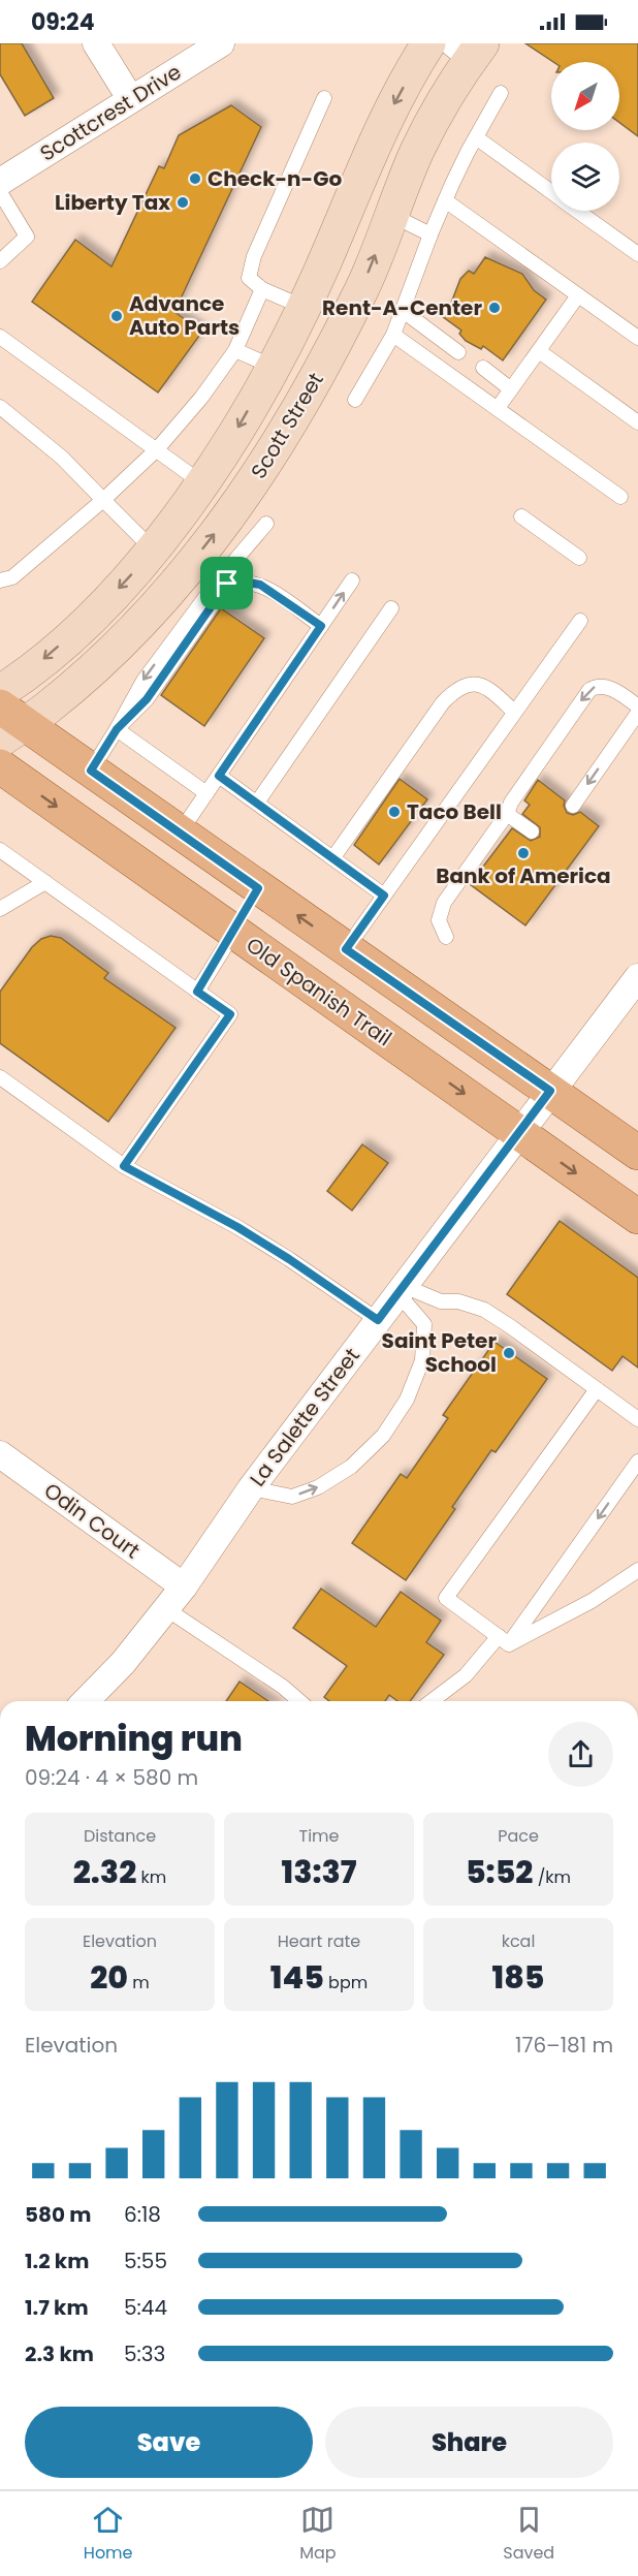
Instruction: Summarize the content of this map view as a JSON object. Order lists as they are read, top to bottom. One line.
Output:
{"streets":{"main road":["Scott Street","Old Spanish Trail"],"street":["Scottcrest Drive","La Salette Street","Odin Court"]},"crossings":[["Old Spanish Trail","La Salette Street"],["La Salette Street","Odin Court"]],"places":["Check-n-Go","Liberty Tax","Rent-A-Center","Advance Auto Parts","Taco Bell","Bank of America","Saint Peter School"],"north":"bottom left","page":{"status":"09:24","heading":["Morning run","09:24 · 4 × 580 m"],"stats":[["Distance","2.32 km"],["Time","13:37"],["Pace","5:52 /km"],["Elevation","20 m"],["Heart rate","145 bpm"],["kcal","185"]],"chart":["Elevation","176–181 m"],"list":[{"name":"580 m","note":"6:18"},{"name":"1.2 km","note":"5:55"},{"name":"1.7 km","note":"5:44"},{"name":"2.3 km","note":"5:33"}],"buttons":["Save","Share"],"tabs":["Home","Map","Saved"]}}
